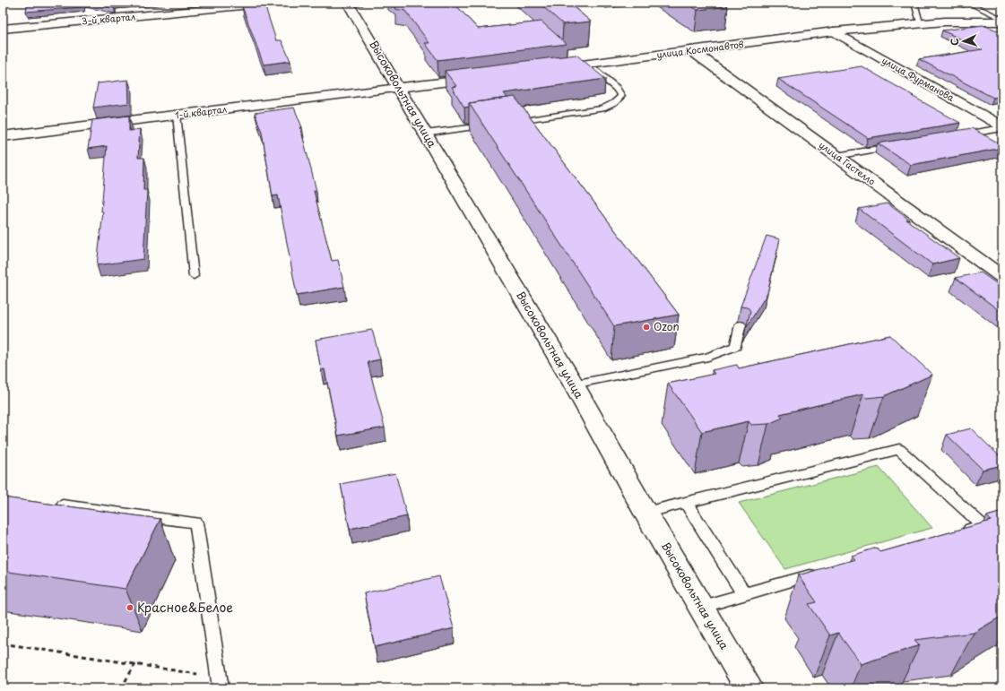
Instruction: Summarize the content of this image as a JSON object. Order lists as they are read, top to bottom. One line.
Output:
{"streets":{"street":["3-й квартал","улица Космонавтов","улица Фурманова","Высоковольтная улица","1-й квартал","улица Гастелло"]},"crossings":[["улица Космонавтов","улица Фурманова"],["улица Космонавтов","улица Гастелло"],["Высоковольтная улица","1-й квартал"]],"places":["Ozon","Красное&Белое"],"north":"left"}
